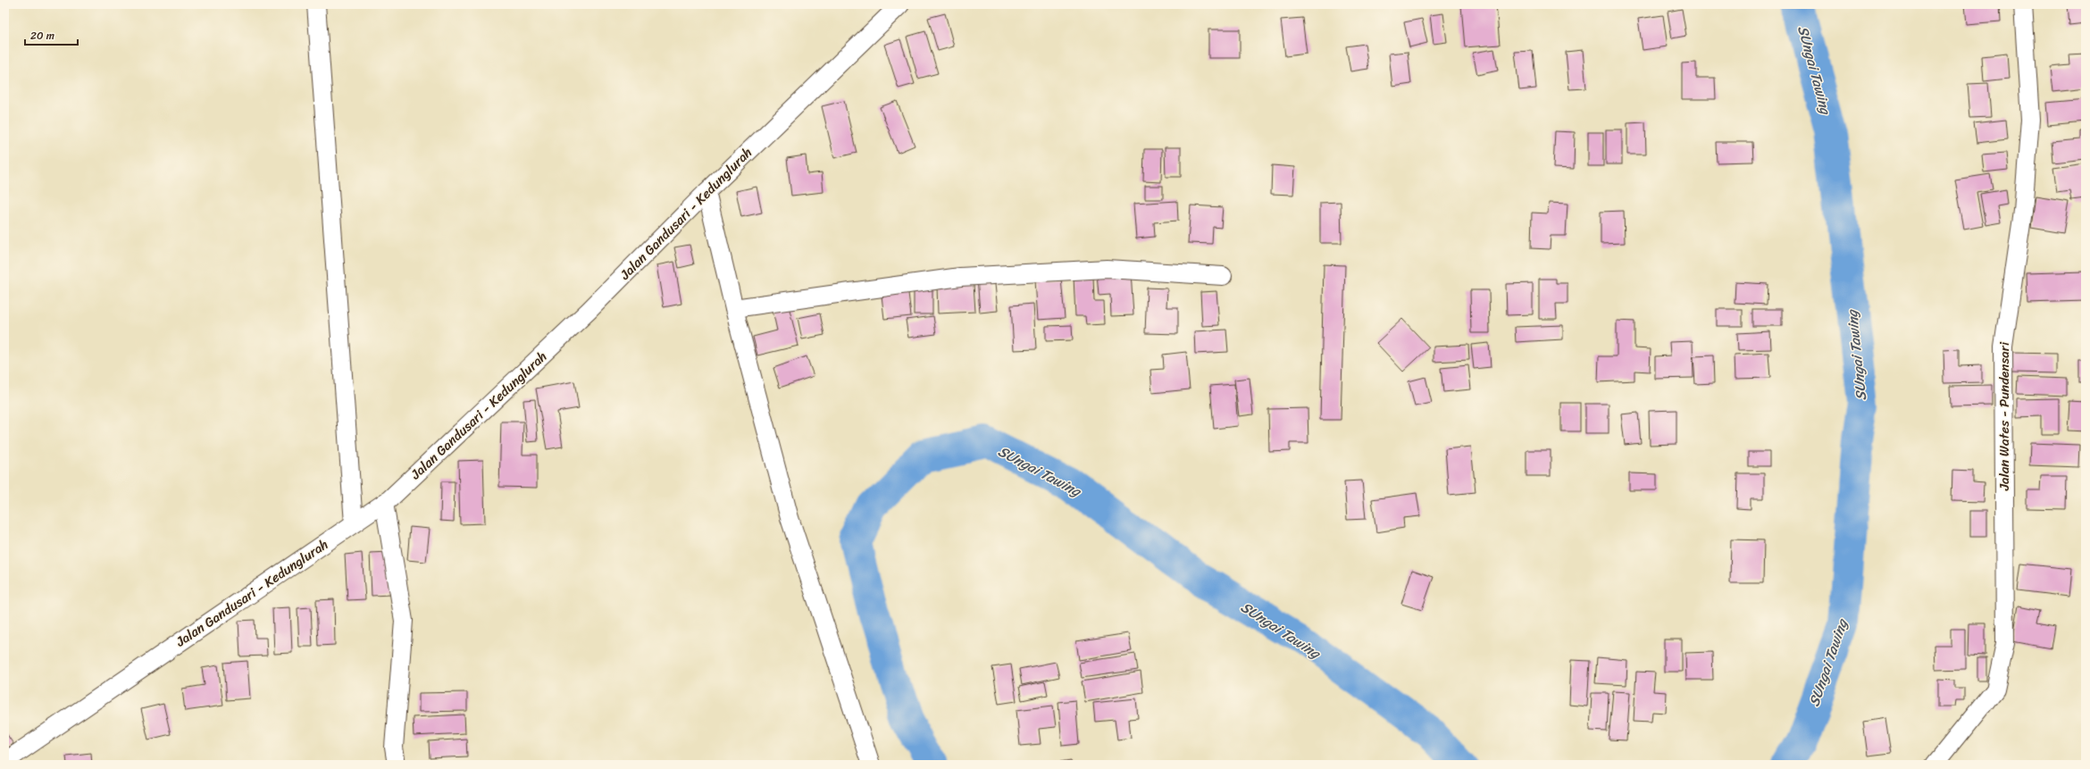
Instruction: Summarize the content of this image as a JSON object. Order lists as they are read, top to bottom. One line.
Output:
{"streets":{"street":["Jalan Gandusari - Kedunglurah","Jalan Wates - Pundensari"]},"water":["SUngai Tawing"],"scale_bar":"20 m"}
